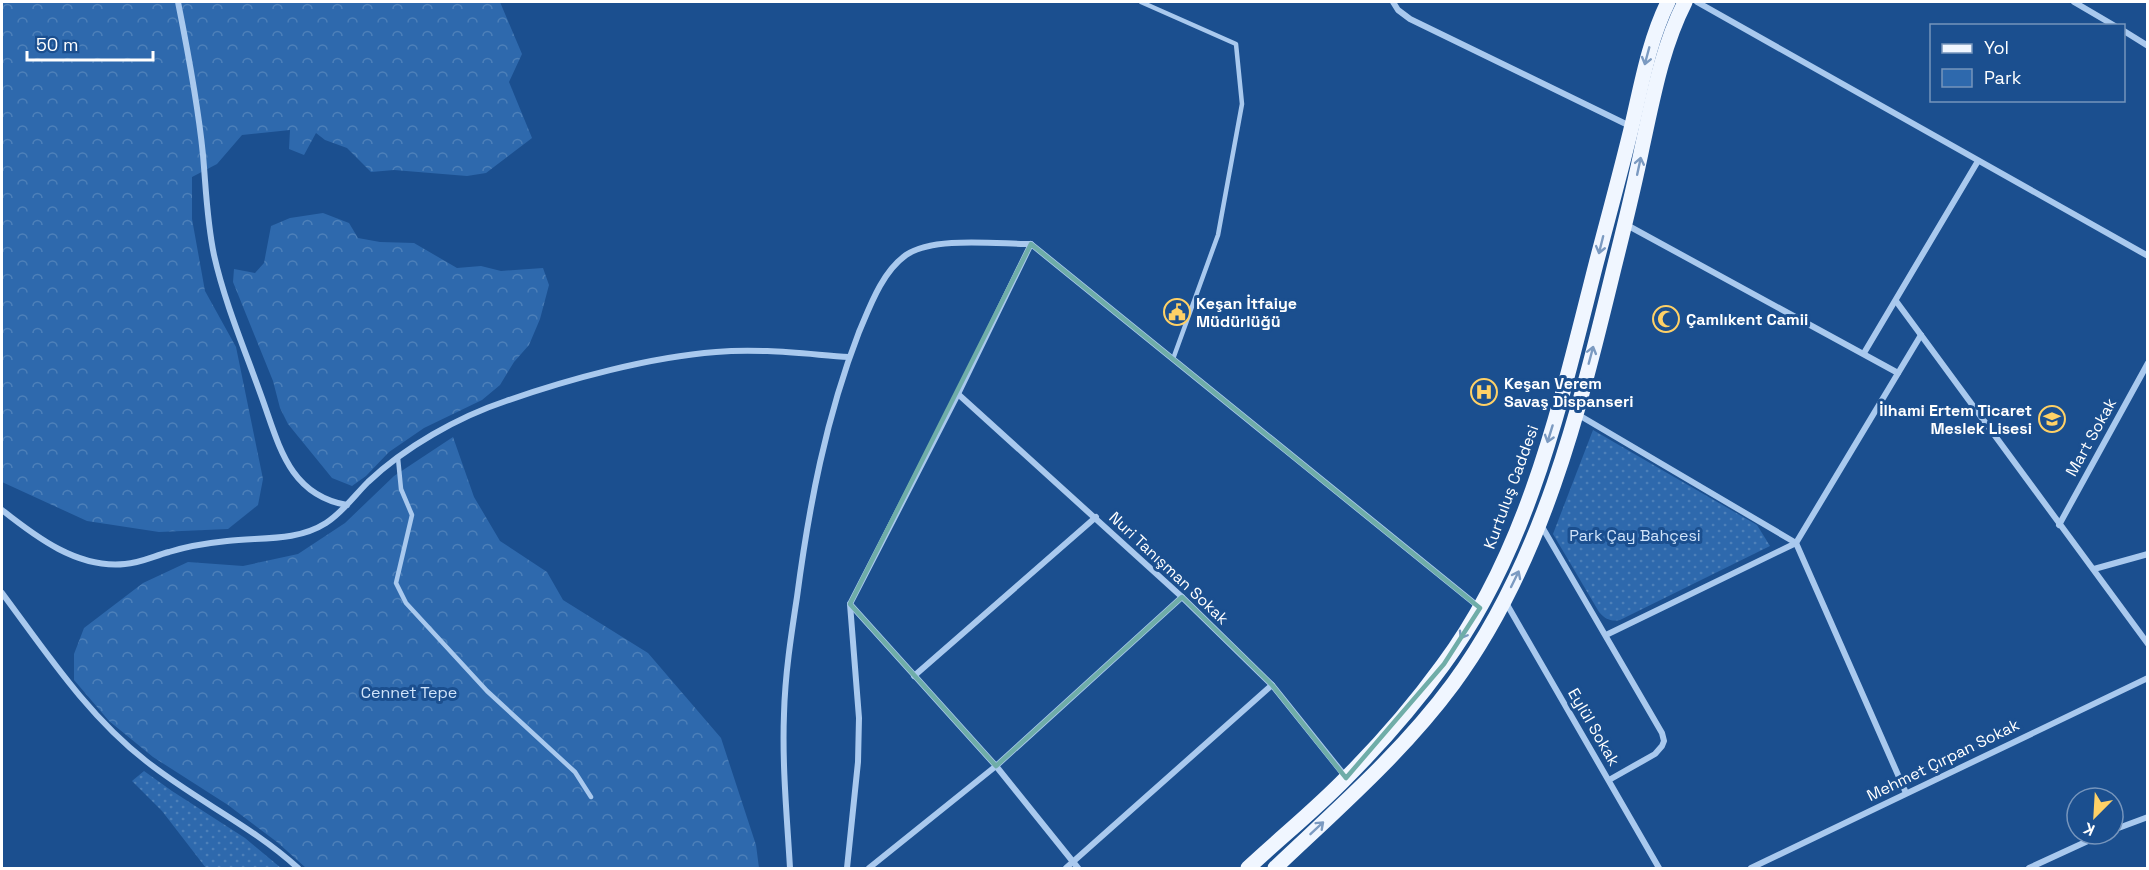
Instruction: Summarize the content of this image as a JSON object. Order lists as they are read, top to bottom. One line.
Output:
{"streets":{"main road":["Kurtuluş Caddesi"],"street":["Mart Sokak","Nuri Tanışman Sokak","Eylül Sokak","Mehmet Çırpan Sokak"]},"crossings":[["Kurtuluş Caddesi","Nuri Tanışman Sokak"],["Kurtuluş Caddesi","Eylül Sokak"]],"parks":["Park Çay Bahçesi","Cennet Tepe"],"places":{"public building":["Keşan İtfaiye Müdürlüğü"],"mosque":["Çamlıkent Camii"],"hospital":["Keşan Verem Savaş Dispanseri"],"school or university":["İlhami Ertem Ticaret Meslek Lisesi"]},"legend":["Yol","Park"],"scale_bar":"50 m","north":"bottom left"}
